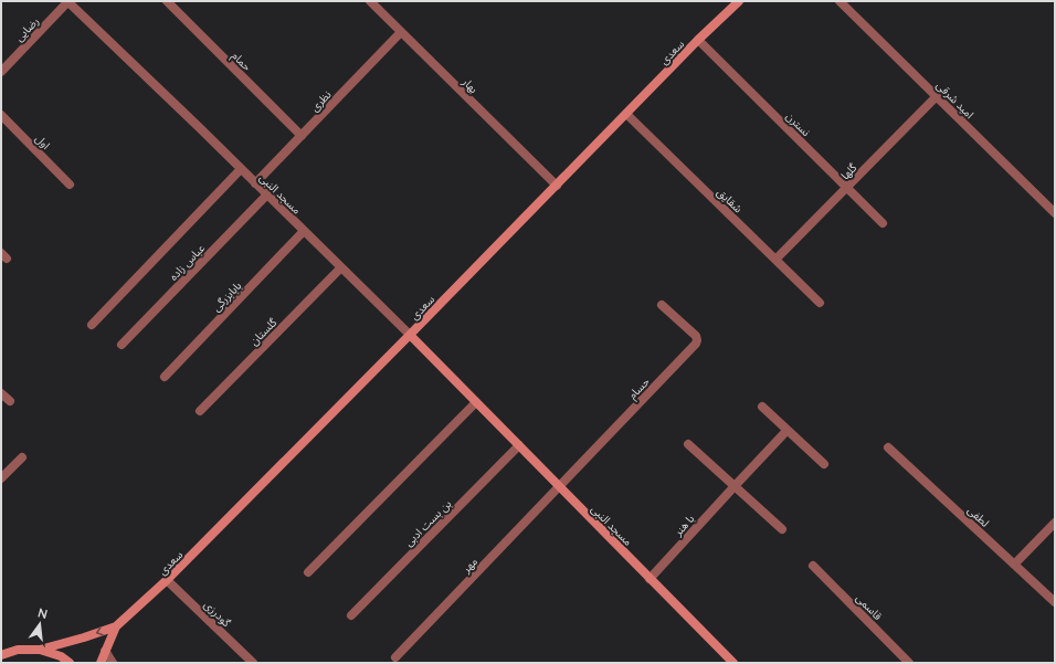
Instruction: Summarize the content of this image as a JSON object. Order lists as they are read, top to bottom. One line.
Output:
{"streets":{"main road":["سعدی","مسجد النبی"],"street":["رضایی","حمام","بهار","امید شرقی","نظری","نسترن","اول","گلها","شقایق","عباس زاده","بابابزرگی","گلستان","حسام","لطفی","بن بست ادبی","با هنر","مهر","قاسمی","گودرزی"]},"crossings":[["رضایی","مسجد النبی"],["سعدی","بهار"],["سعدی","نسترن"],["سعدی","مسجد النبی"],["سعدی","شقایق"],["سعدی","گودرزی"],["حمام","نظری"],["بهار","نظری"],["امید شرقی","گلها"],["نظری","مسجد النبی"],["نسترن","گلها"],["گلها","شقایق"],["مسجد النبی","عباس زاده"],["مسجد النبی","بابابزرگی"],["مسجد النبی","گلستان"],["مسجد النبی","حسام"],["مسجد النبی","بن بست ادبی"],["مسجد النبی","با هنر"],["مسجد النبی","مهر"],["حسام","مهر"]],"north":"top"}
